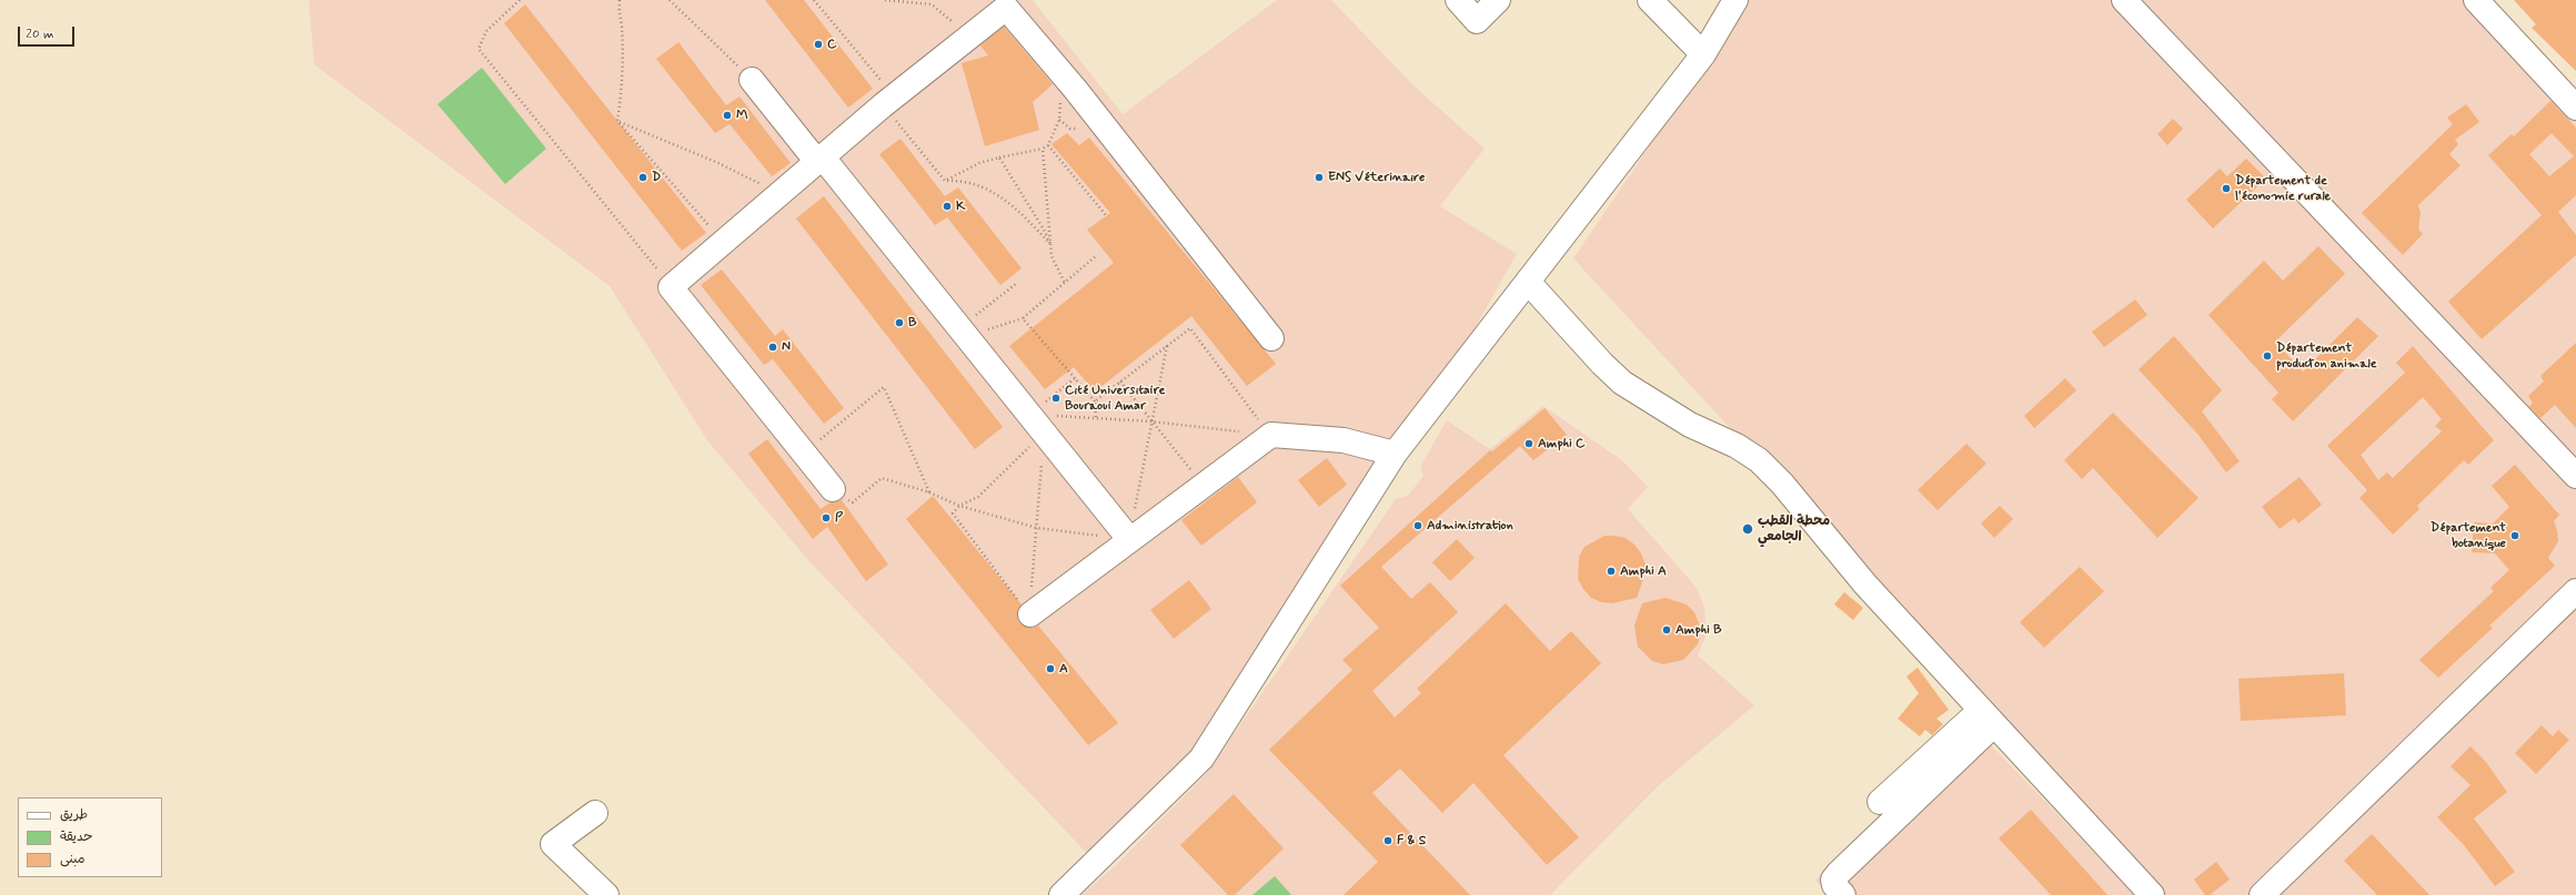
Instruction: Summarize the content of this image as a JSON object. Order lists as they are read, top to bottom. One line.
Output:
{"places":["C","M","D","ENS Véterinaire","Département de l'économie rurale","K","B","N","Département producton animale","Cité Universitaire Bouraoui Amar","Amphi C","P","Administration","محطة القطب الجامعي","Département botanique","Amphi A","Amphi B","A","F & S"],"legend":["طريق","حديقة","مبنى"],"scale_bar":"20 m"}
